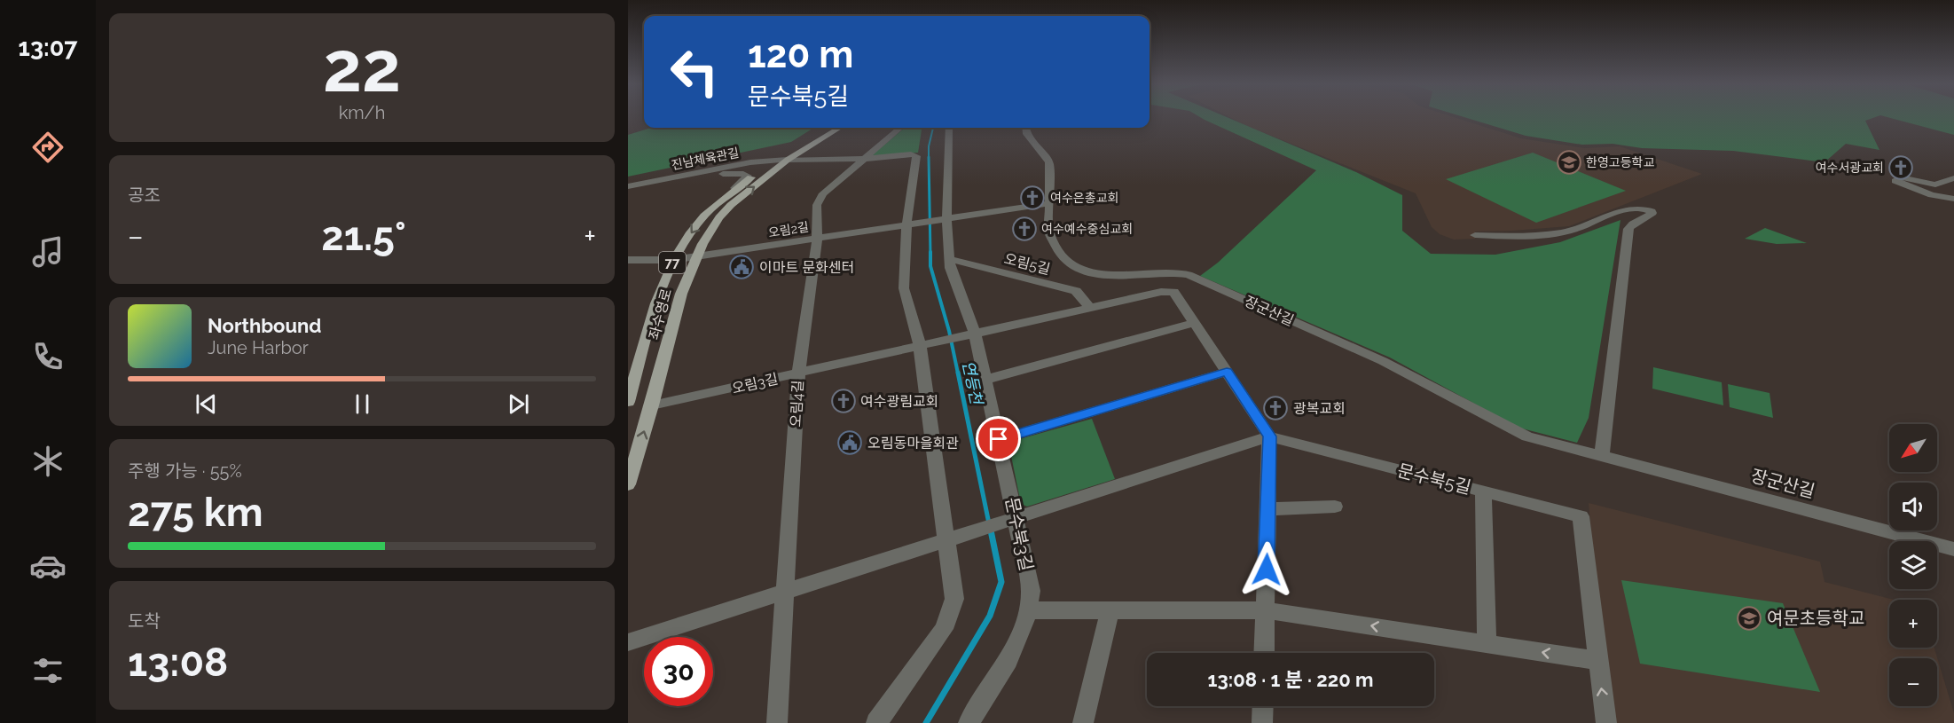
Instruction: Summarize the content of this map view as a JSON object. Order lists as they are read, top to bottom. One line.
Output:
{"streets":{"main road":["77","좌수영로"],"street":["진남체육관길","오림2길","오림5길","장군산길","오림3길","오림4길","문수북5길","문수북3길"]},"crossings":[["진남체육관길","오림2길"],["진남체육관길","좌수영로"],["진남체육관길","오림4길"],["오림2길","좌수영로"],["오림2길","오림4길"],["좌수영로","오림3길"],["오림3길","오림4길"],["오림3길","문수북3길"]],"water":["연등천"],"places":{"school or university":["한영고등학교","여문초등학교"],"church":["여수서광교회","여수은총교회","여수예수중심교회","여수광림교회","광복교회"],"public building":["이마트 문화센터","오림동마을회관"]},"north":"bottom left","page":{"tabs":"13:07","tile":[["22","km/h"],"공조",["주행 가능 · 55%","275 km"],["도착","13:08"]],"turn":["120 m","문수북5길"],"heat":["−","21.5°","+"],"song":["Northbound","June Harbor"],"map_buttons":["+","−"],"limit":"30","trip":"13:08 · 1 분 · 220 m"}}
